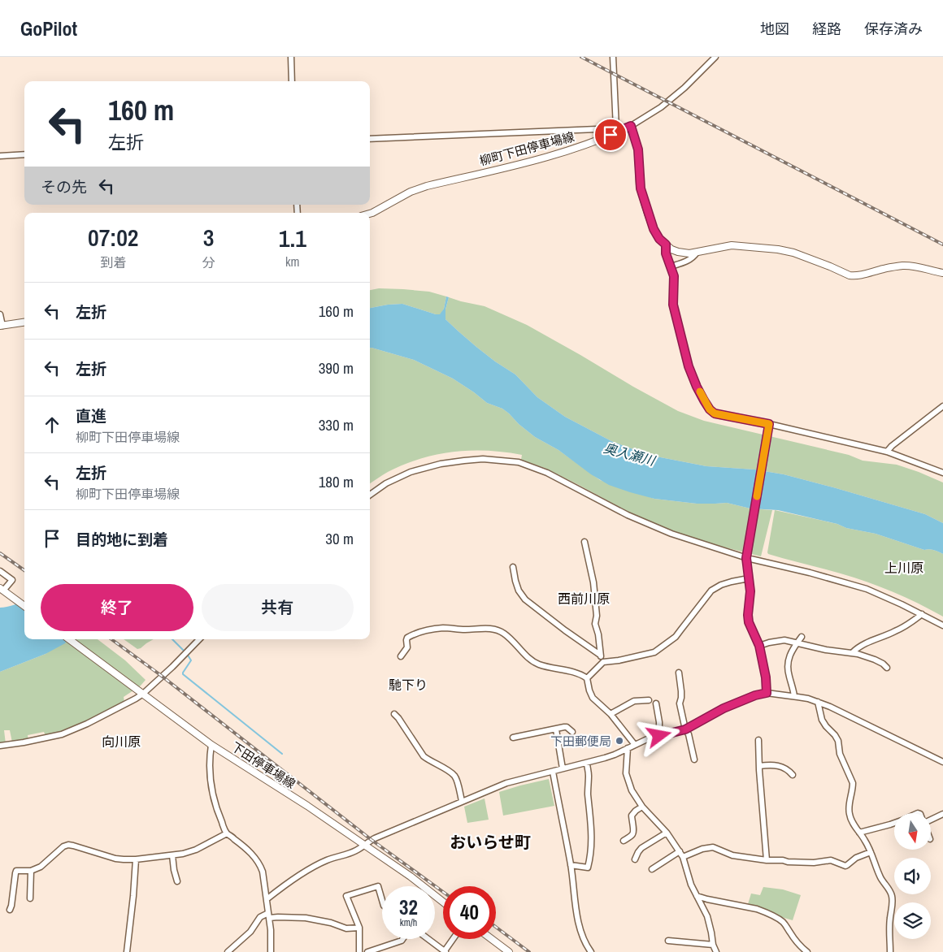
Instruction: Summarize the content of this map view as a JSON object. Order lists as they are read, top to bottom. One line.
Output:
{"streets":{"main road":["柳町下田停車場線","下田停車場線"]},"districts":["上川原","西前川原","馳下り","向川原","おいらせ町"],"water":["奥入瀬川"],"places":["下田郵便局"],"north":"bottom","page":{"header":"GoPilot","nav":["地図","経路","保存済み"],"turn":["160 m","左折"],"then":"その先","eta":["07:02","到着","3","分","1.1","km"],"list":[{"name":"左折","value":"160 m"},{"name":"左折","value":"390 m"},{"name":"直進","note":"柳町下田停車場線","value":"330 m"},{"name":"左折","note":"柳町下田停車場線","value":"180 m"},{"name":"目的地に到着","value":"30 m"}],"buttons":["終了","共有"],"speed":"32 km/h","limit":"40"}}
